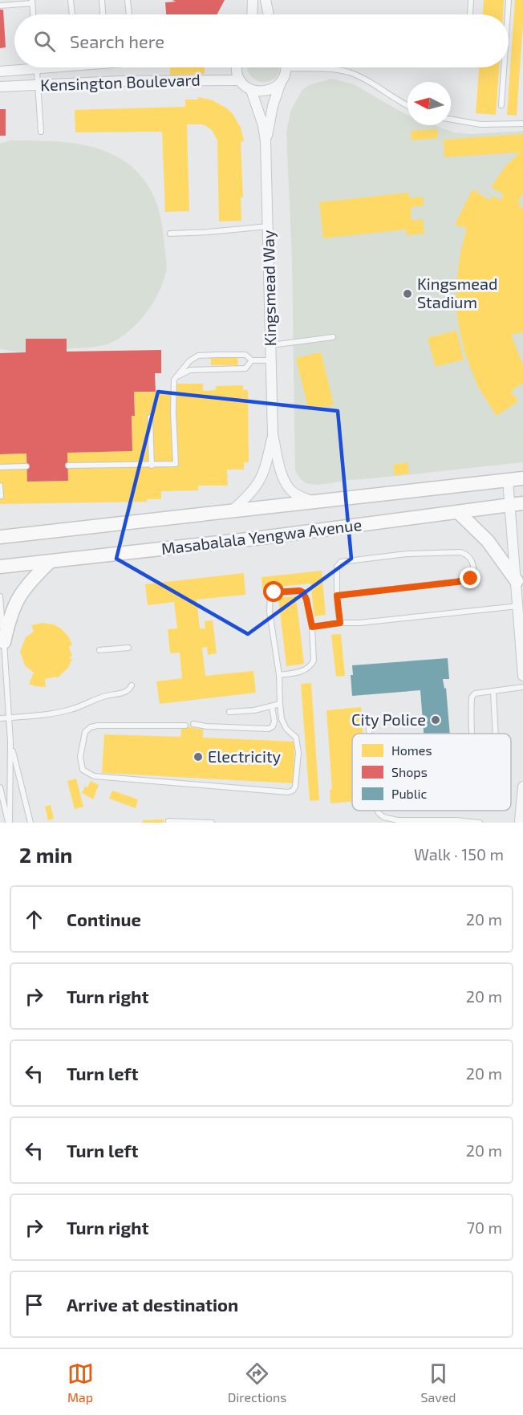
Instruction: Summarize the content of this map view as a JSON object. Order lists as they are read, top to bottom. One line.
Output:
{"streets":{"main road":["Masabalala Yengwa Avenue"],"street":["Kensington Boulevard","Kingsmead Way"]},"crossings":[["Kingsmead Way","Masabalala Yengwa Avenue"]],"places":["Kingsmead Stadium","City Police","Electricity"],"legend":["Homes","Shops","Public"],"north":"left","page":{"search":"Search here","heading":["2 min","Walk · 150 m"],"list":[["Continue","20 m"],["Turn right","20 m"],["Turn left","20 m"],["Turn left","20 m"],["Turn right","70 m"],"Arrive at destination"],"nav":["Map","Directions","Saved"]}}
